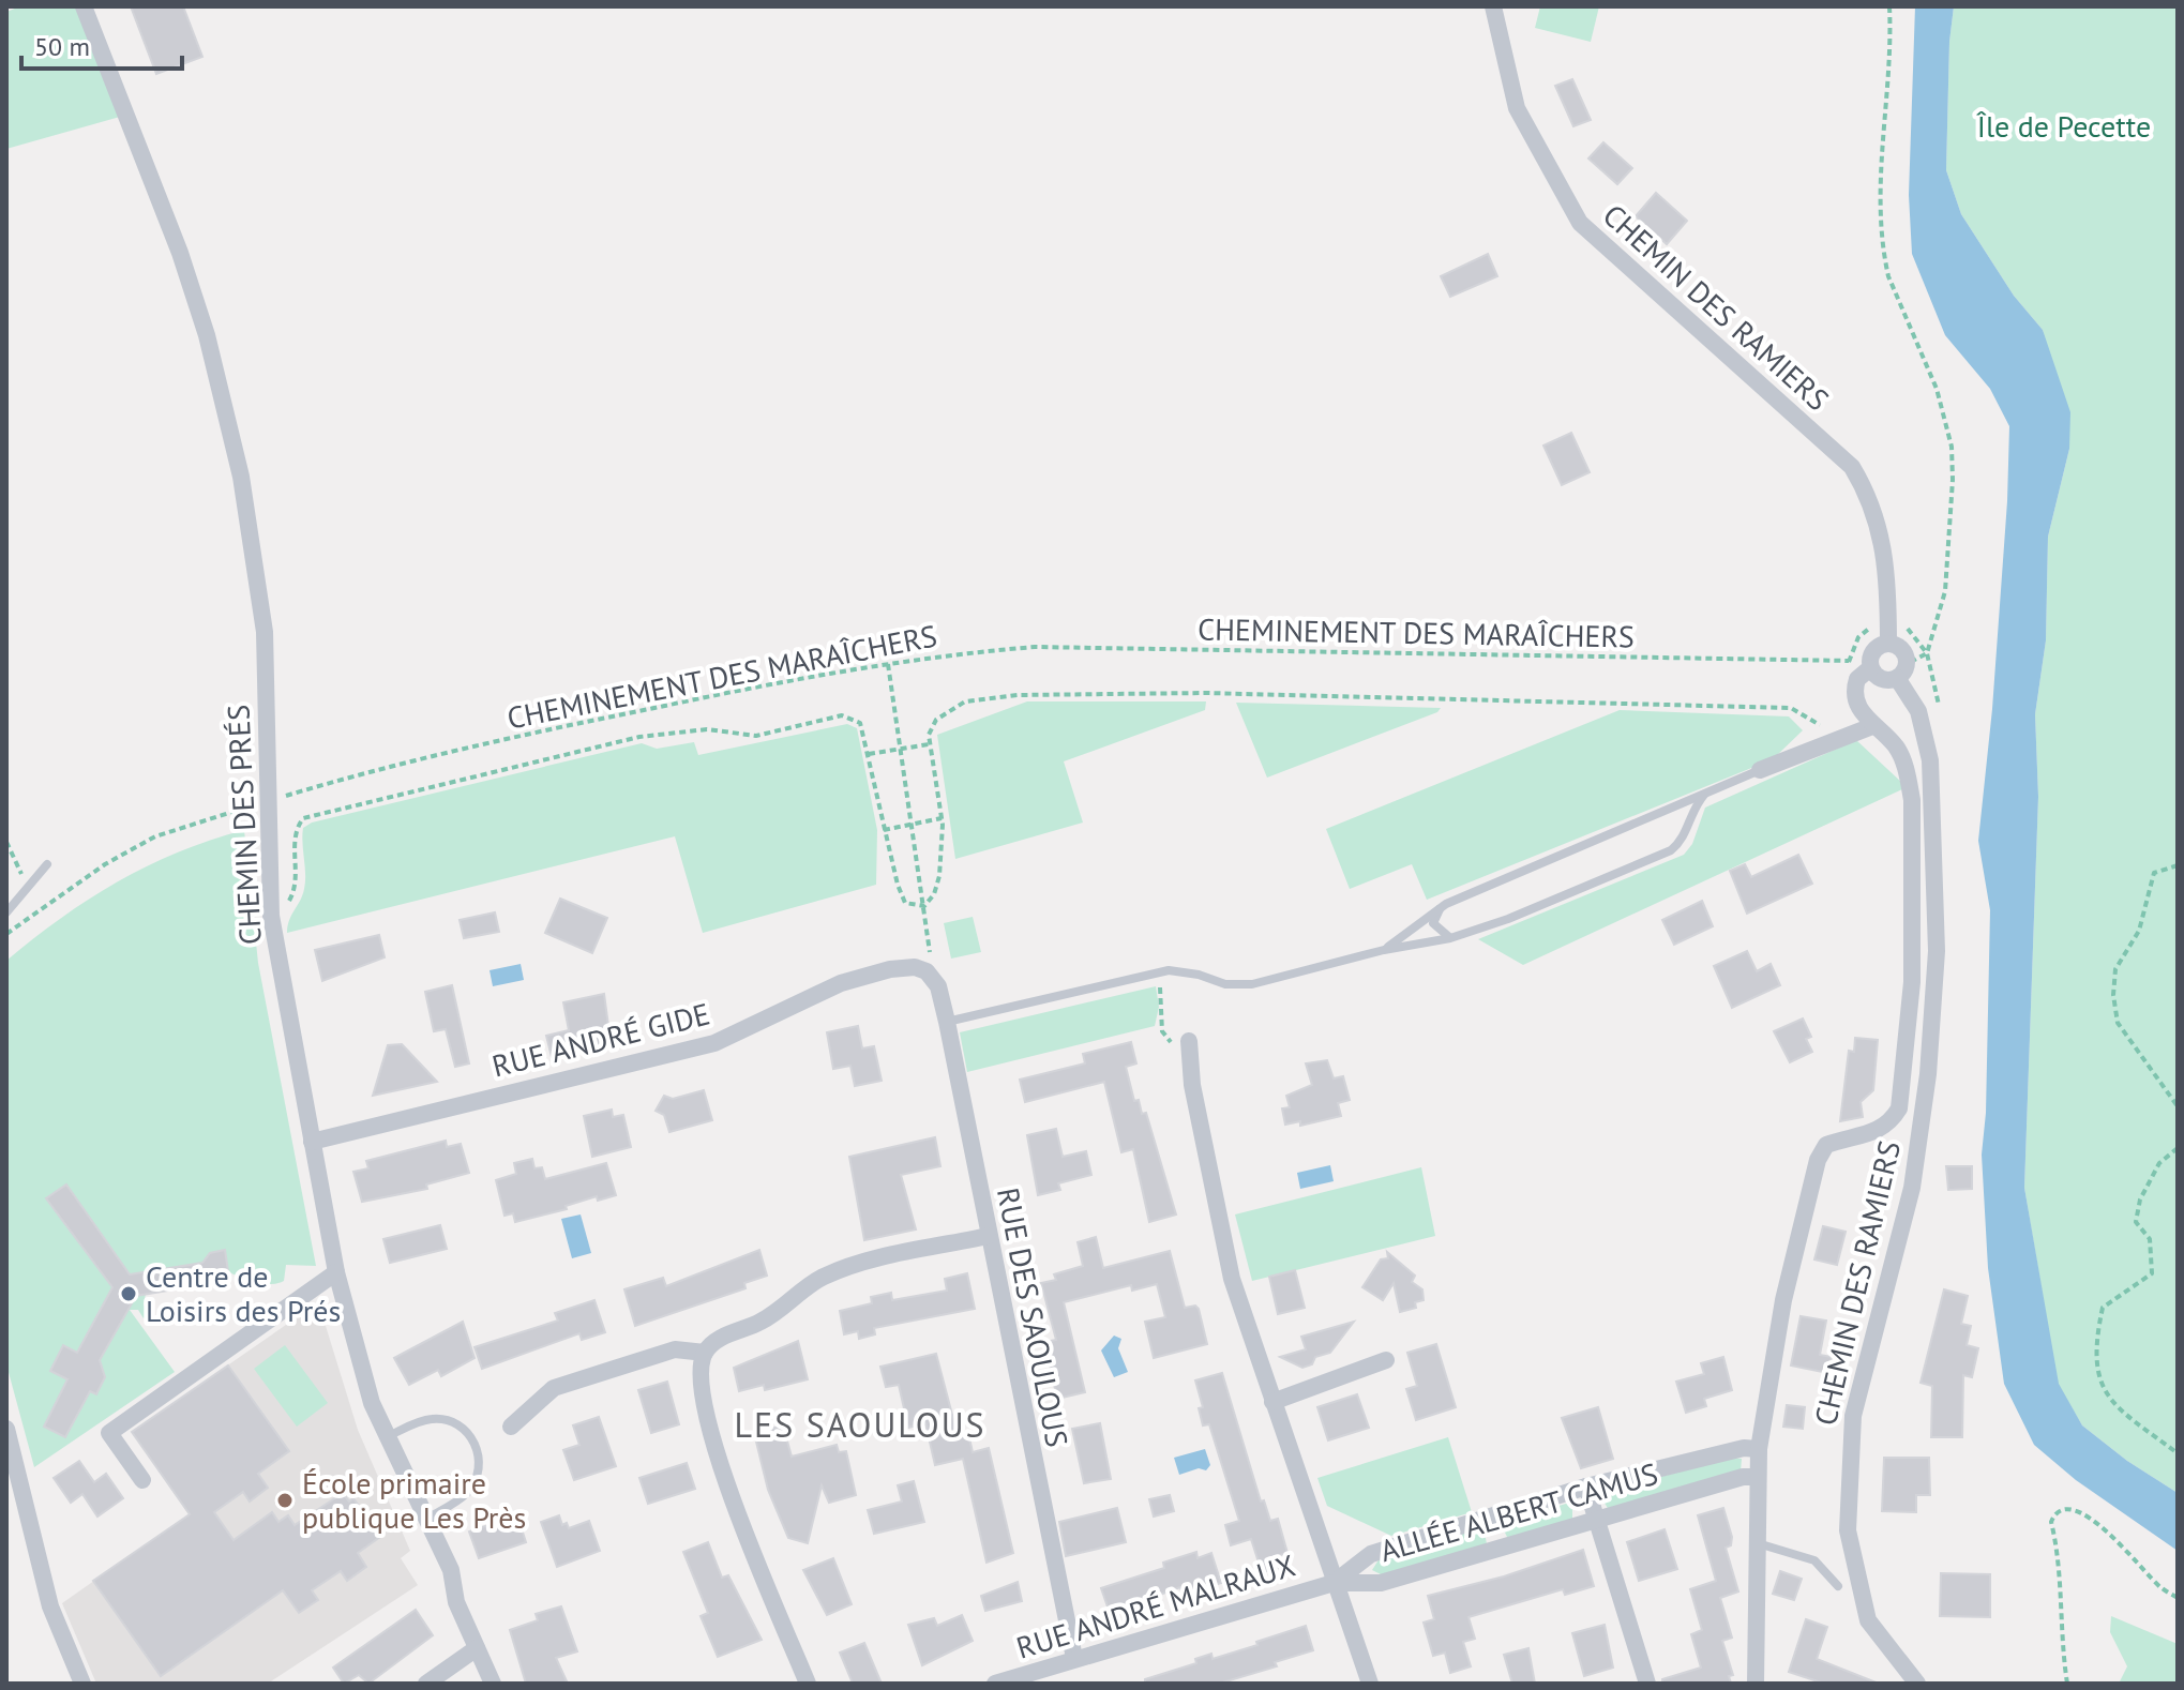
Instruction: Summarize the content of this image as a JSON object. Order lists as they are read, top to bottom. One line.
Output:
{"streets":{"street":["CHEMIN DES RAMIERS","CHEMIN DES PRÉS","RUE ANDRÉ GIDE","RUE DES SAOULOUS","ALLÉE ALBERT CAMUS","RUE ANDRÉ MALRAUX"],"path":["CHEMINEMENT DES MARAÎCHERS"]},"crossings":[["CHEMINEMENT DES MARAÎCHERS","CHEMIN DES PRÉS"],["CHEMIN DES PRÉS","RUE ANDRÉ GIDE"],["RUE ANDRÉ GIDE","RUE DES SAOULOUS"],["RUE DES SAOULOUS","RUE ANDRÉ MALRAUX"],["ALLÉE ALBERT CAMUS","RUE ANDRÉ MALRAUX"]],"districts":["LES SAOULOUS"],"parks":["Île de Pecette"],"places":["Centre de Loisirs des Prés","École primaire publique Les Près"],"scale_bar":"50 m"}
